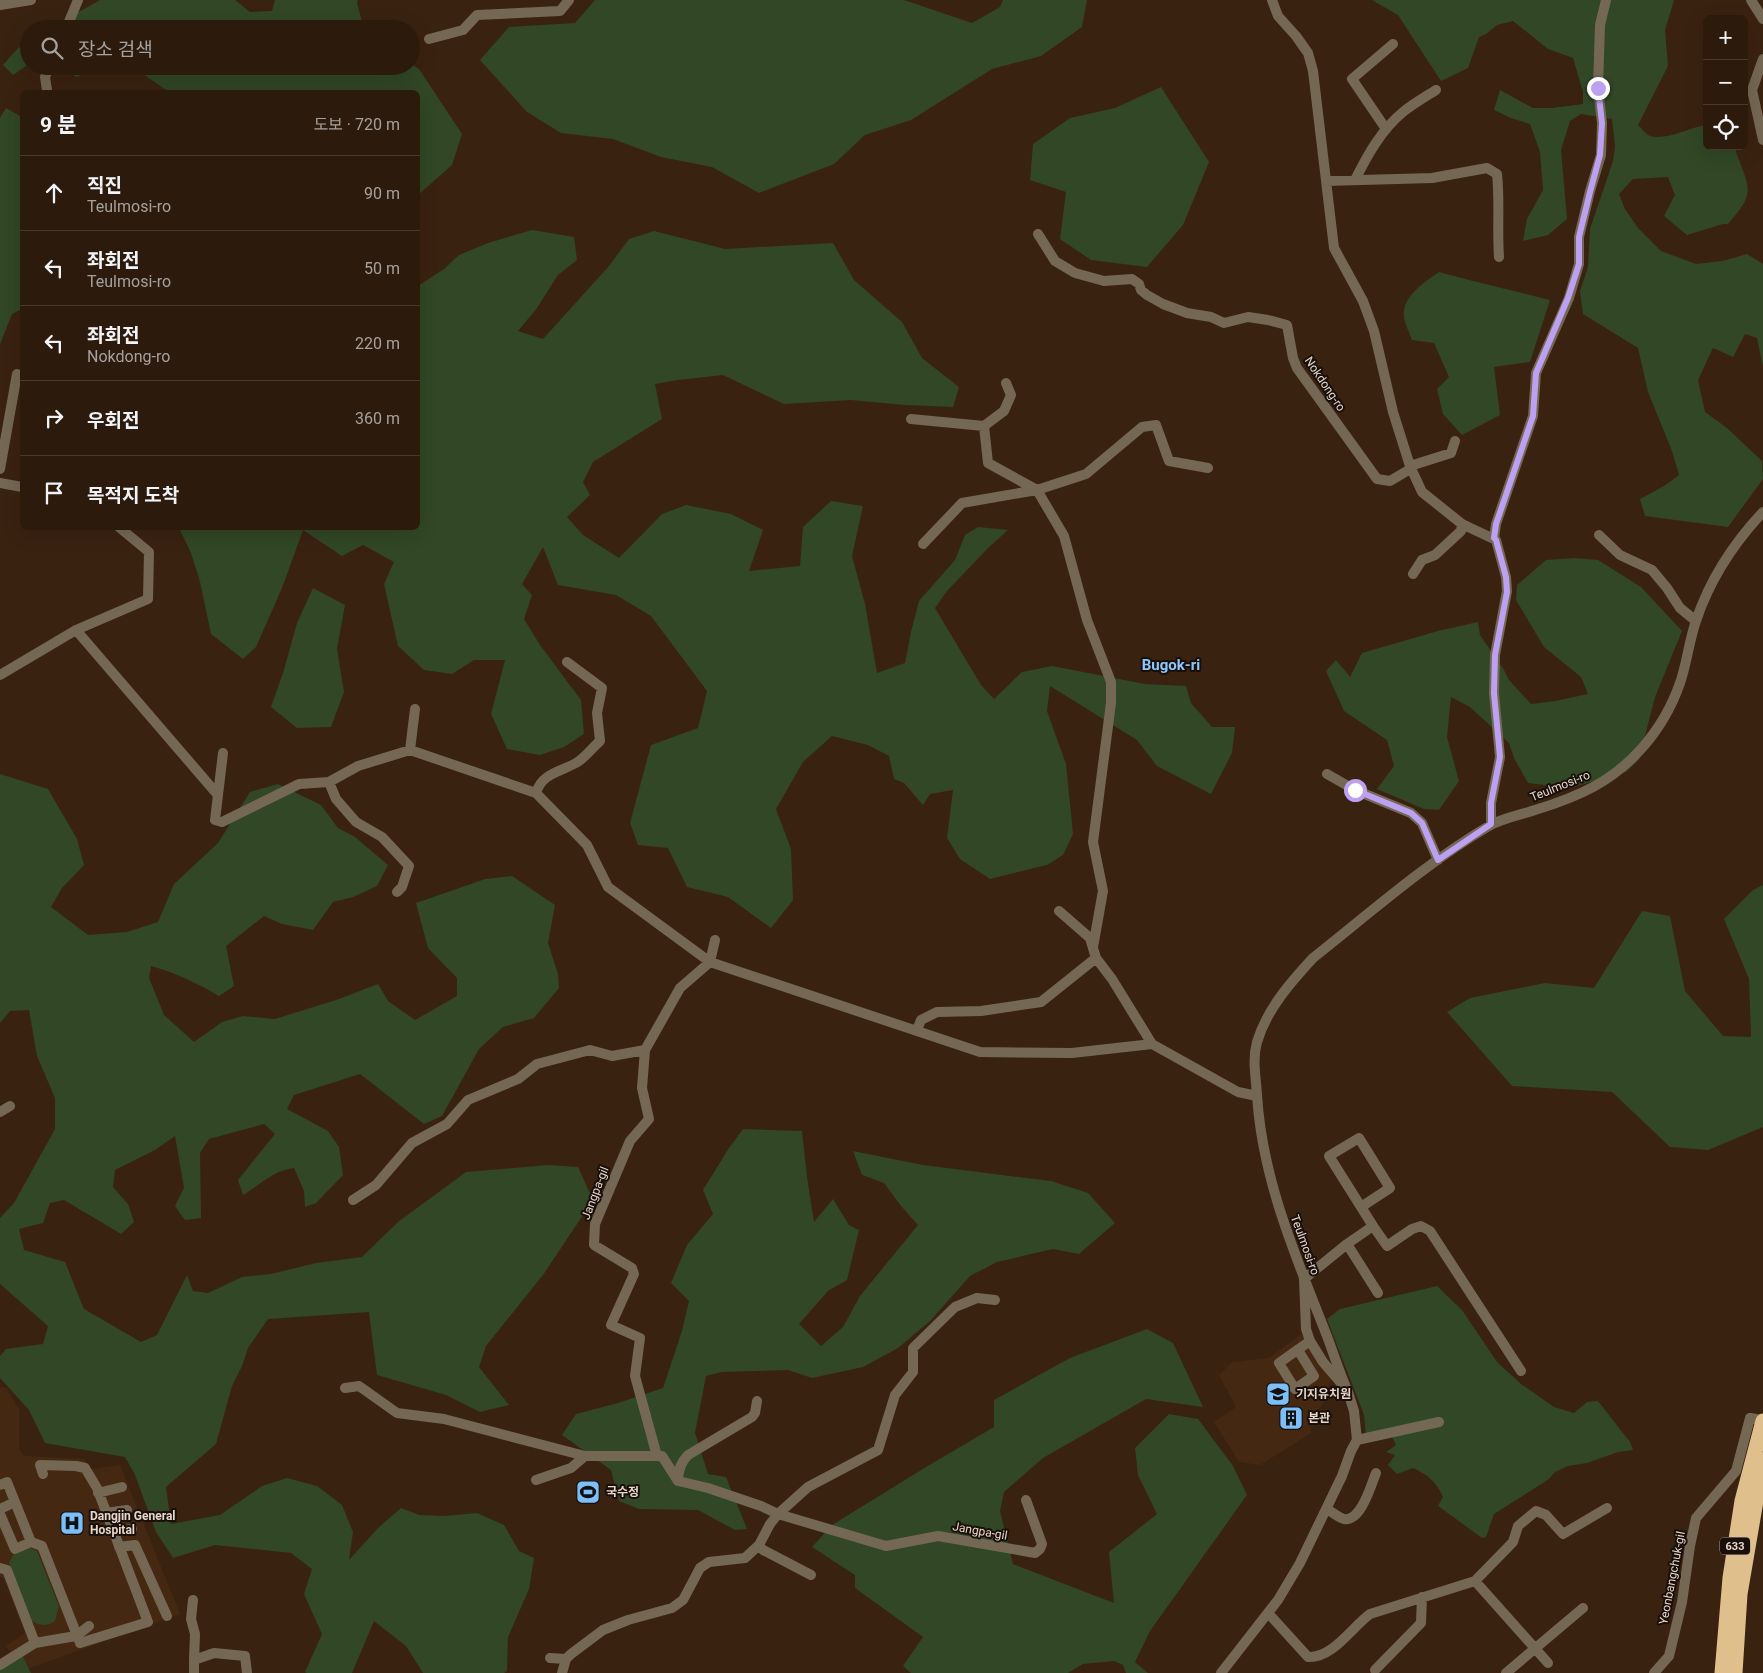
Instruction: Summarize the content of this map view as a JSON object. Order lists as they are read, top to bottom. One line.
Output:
{"streets":{"highway":["633"],"street":["Nokdong-ro","Teulmosi-ro","Jangpa-gil","Yeonbangchuk-gil"]},"crossings":[["633","Yeonbangchuk-gil"]],"districts":["Bugok-ri"],"places":{"school or university":["기지유치원"],"building":["본관"],"sports":["국수정"],"hospital":["Dangjin General Hospital"]},"page":{"map_buttons":["+","−"],"search":"장소 검색","heading":["9 분","도보 · 720 m"],"list":[["직진","Teulmosi-ro","90 m"],["좌회전","Teulmosi-ro","50 m"],["좌회전","Nokdong-ro","220 m"],["우회전","360 m"],"목적지 도착"]}}
